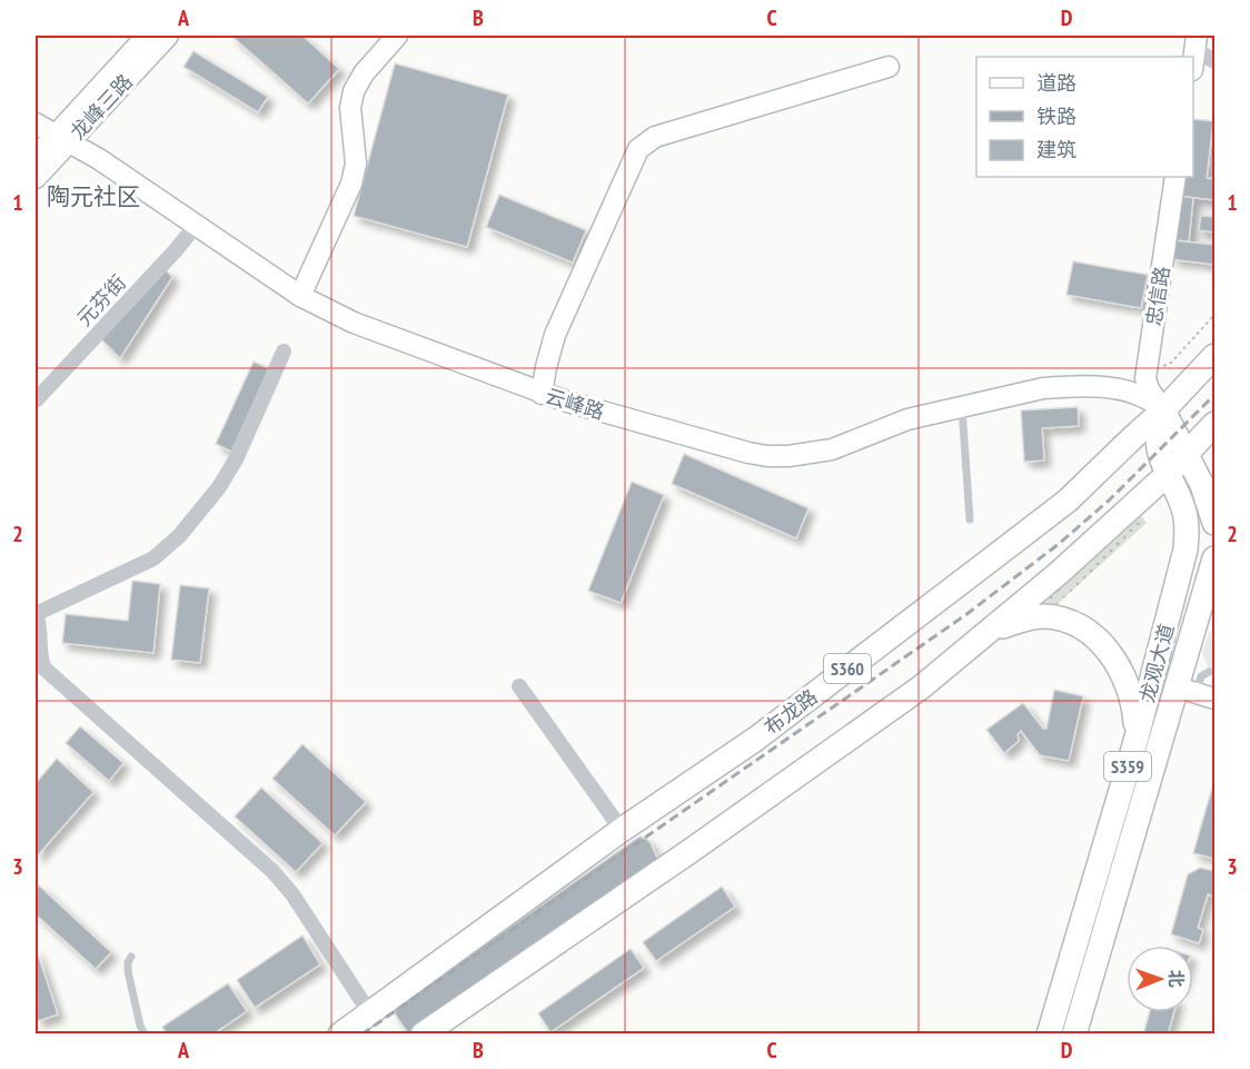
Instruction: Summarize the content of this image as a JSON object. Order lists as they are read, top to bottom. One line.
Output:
{"streets":{"main road":["龙观大道","S360","布龙路","S359"],"street":["龙峰三路","忠信路","元芬街","云峰路"]},"crossings":[["龙峰三路","云峰路"],["忠信路","云峰路"],["忠信路","龙观大道"],["忠信路","布龙路"],["元芬街","云峰路"],["云峰路","龙观大道"],["云峰路","布龙路"],["龙观大道","布龙路"]],"districts":["陶元社区"],"legend":["道路","铁路","建筑"],"north":"right","grid":{"columns":["A","B","C","D"],"rows":["1","2","3"]}}
